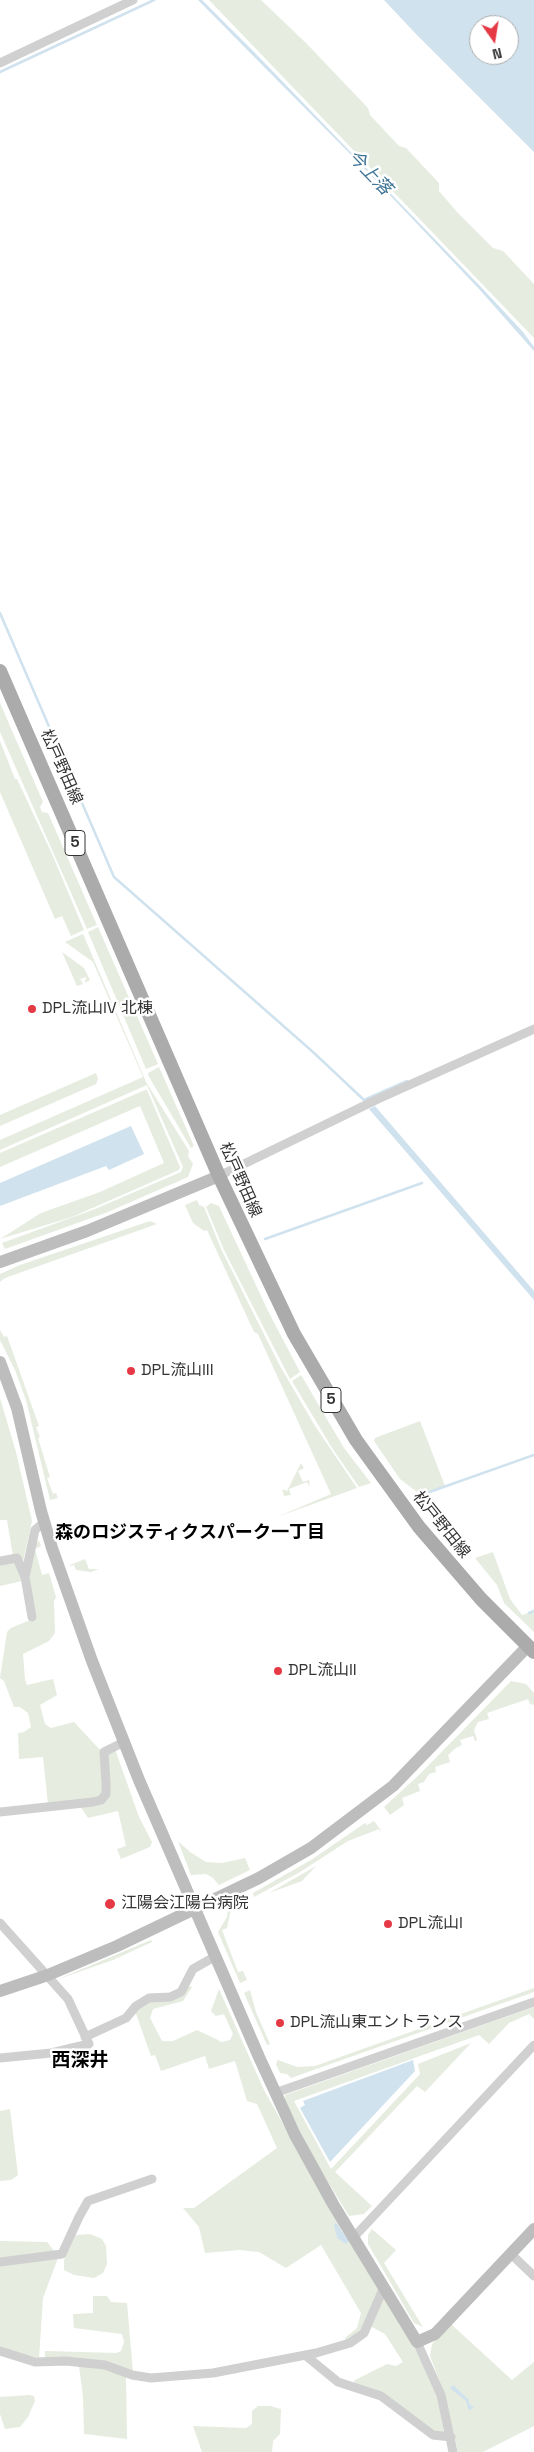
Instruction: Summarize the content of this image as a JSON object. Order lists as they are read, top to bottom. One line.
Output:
{"streets":{"main road":["松戸野田線","5"]},"districts":["森のロジスティクスパーク一丁目","西深井"],"water":["今上落"],"places":["DPL流山IV 北棟","DPL流山III","DPL流山II","江陽会江陽台病院","DPL流山I","DPL流山東エントランス"],"north":"bottom"}
